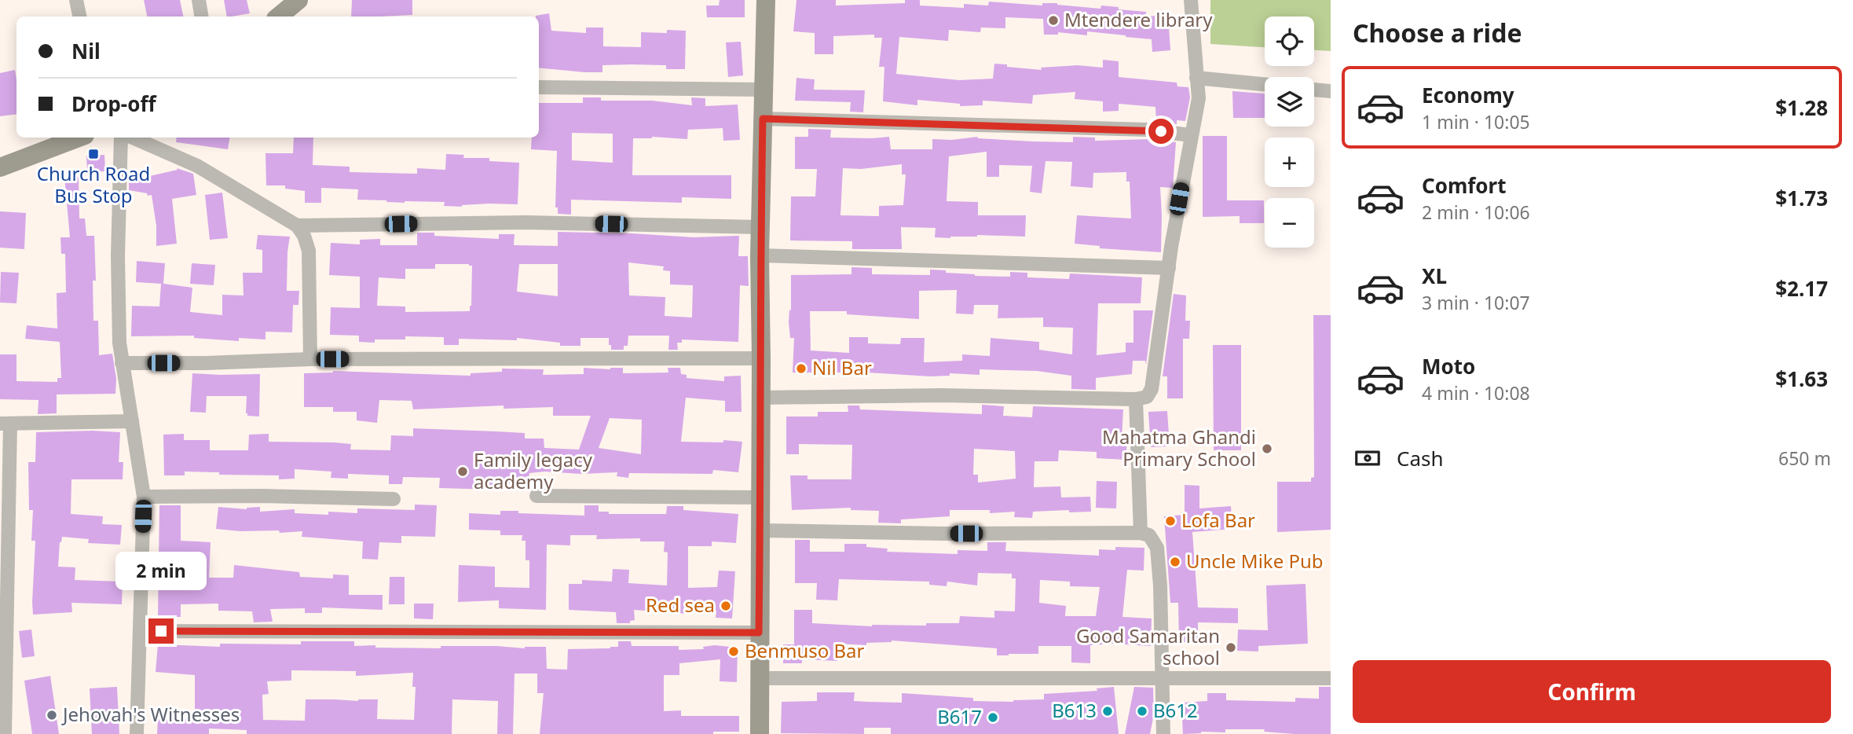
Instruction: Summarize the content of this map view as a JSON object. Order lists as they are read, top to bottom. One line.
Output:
{"places":{"other":["Mtendere library","Nil Bar","Mahatma Ghandi Primary School","Family legacy academy","Lofa Bar","Uncle Mike Pub","Red sea","Good Samaritan school","Benmuso Bar","B613","B612","Jehovah's Witnesses","B617"],"transit":["Church Road Bus Stop"]},"page":{"heading":"Choose a ride","map_buttons":["+","−"],"banner":["Nil","Drop-off"],"list":[{"name":"Economy","note":"1 min · 10:05","value":"$1.28"},{"name":"Comfort","note":"2 min · 10:06","value":"$1.73"},{"name":"XL","note":"3 min · 10:07","value":"$2.17"},{"name":"Moto","note":"4 min · 10:08","value":"$1.63"}],"pay":["Cash","650 m"],"bubble":"2 min","buttons":"Confirm"}}
